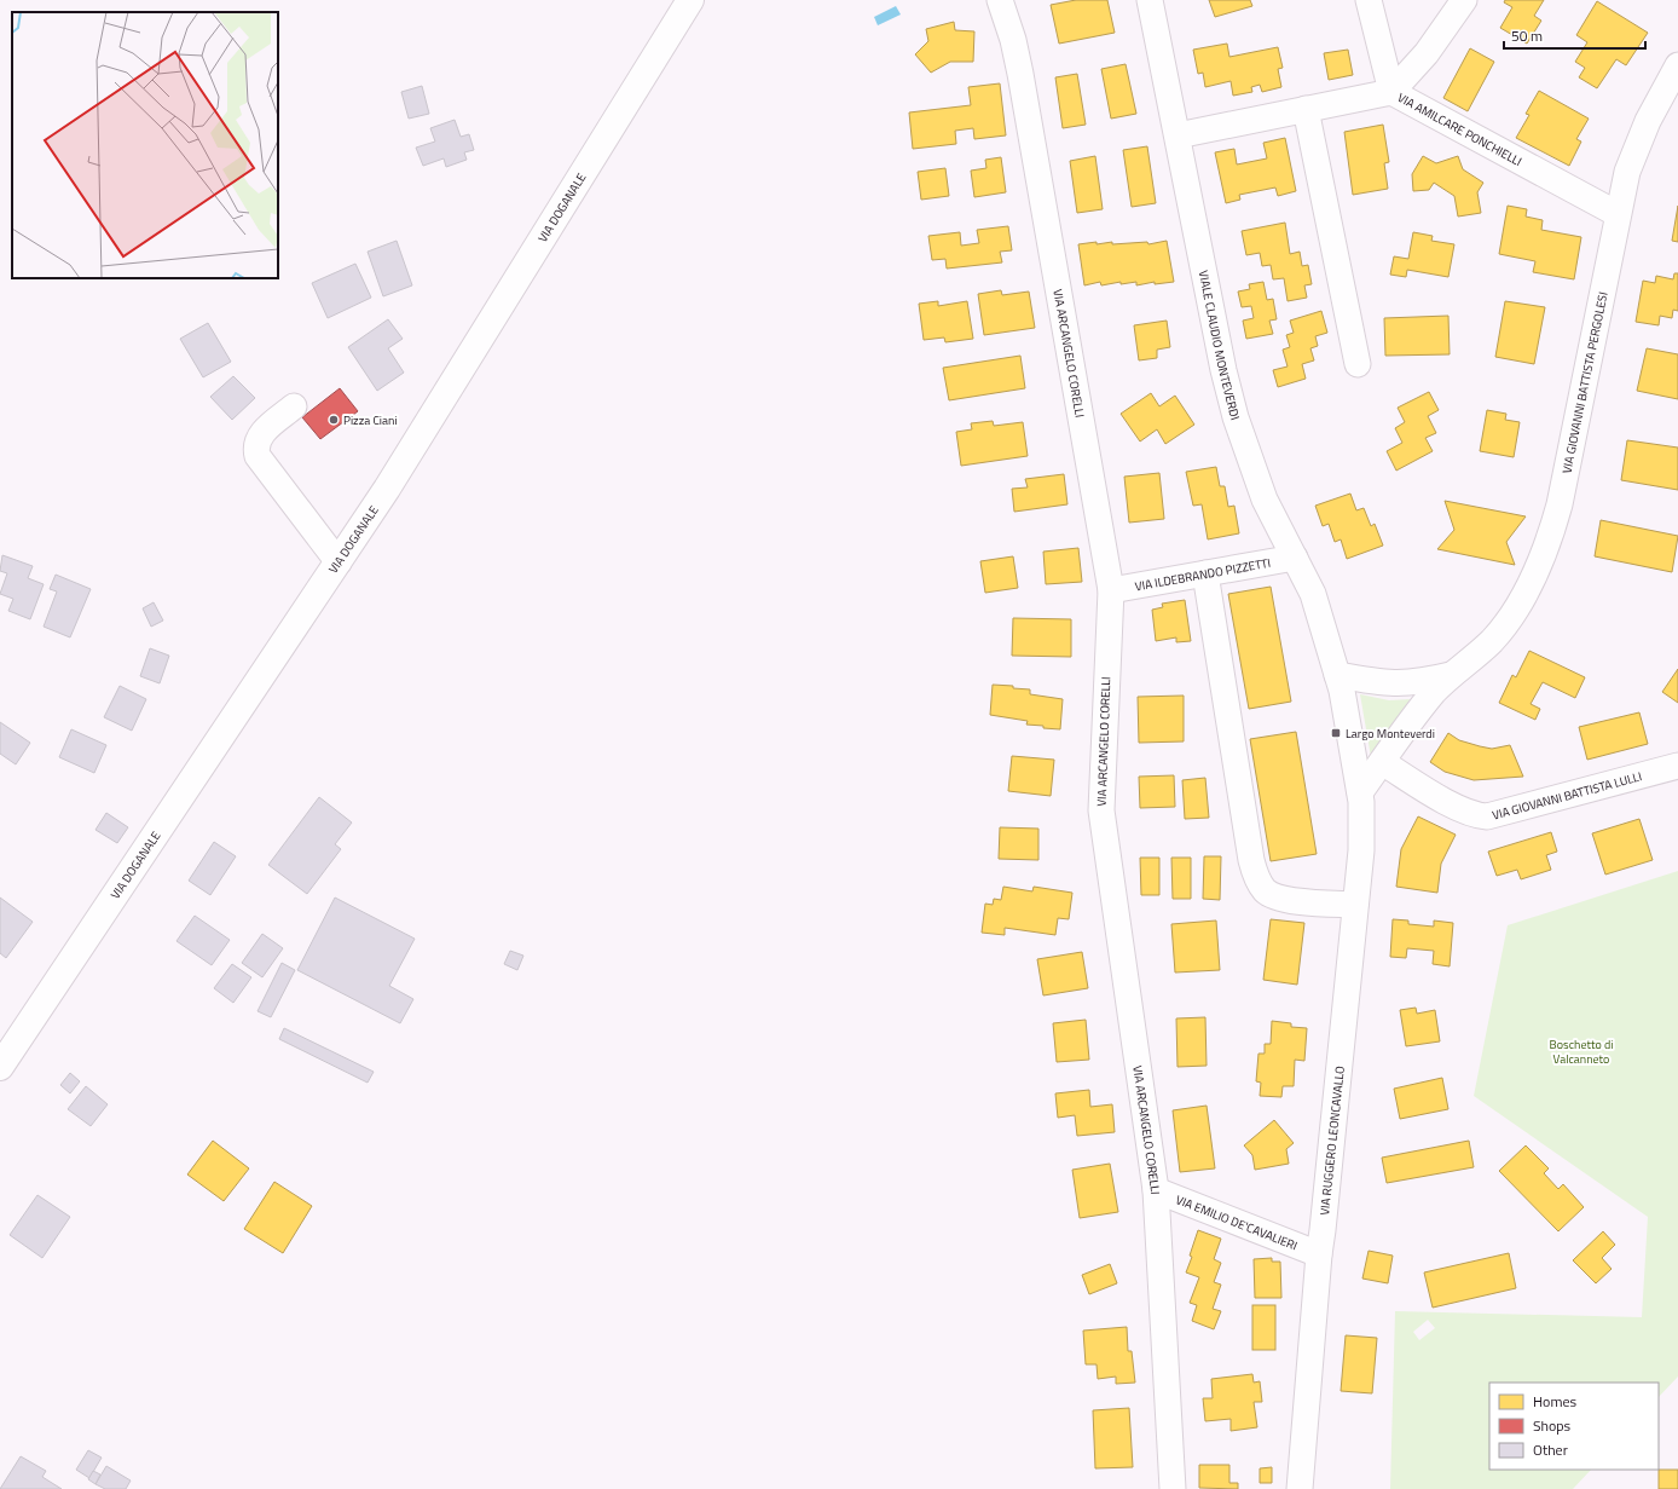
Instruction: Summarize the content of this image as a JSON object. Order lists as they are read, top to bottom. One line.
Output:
{"streets":{"main road":["VIA DOGANALE"],"street":["VIA AMILCARE PONCHIELLI","VIALE CLAUDIO MONTEVERDI","VIA ARCANGELO CORELLI","VIA GIOVANNI BATTISTA PERGOLESI","VIA ILDEBRANDO PIZZETTI","VIA GIOVANNI BATTISTA LULLI","VIA RUGGERO LEONCAVALLO","VIA EMILIO DE'CAVALIERI"]},"crossings":[["VIA AMILCARE PONCHIELLI","VIALE CLAUDIO MONTEVERDI"],["VIA AMILCARE PONCHIELLI","VIA GIOVANNI BATTISTA PERGOLESI"],["VIALE CLAUDIO MONTEVERDI","VIA ILDEBRANDO PIZZETTI"],["VIALE CLAUDIO MONTEVERDI","VIA RUGGERO LEONCAVALLO"],["VIA ARCANGELO CORELLI","VIA ILDEBRANDO PIZZETTI"],["VIA ARCANGELO CORELLI","VIA EMILIO DE'CAVALIERI"],["VIA RUGGERO LEONCAVALLO","VIA EMILIO DE'CAVALIERI"]],"parks":["Boschetto di Valcanneto"],"places":{"other":["Pizza Ciani"],"transit":["Largo Monteverdi"]},"legend":["Homes","Shops","Other"],"scale_bar":"50 m"}
